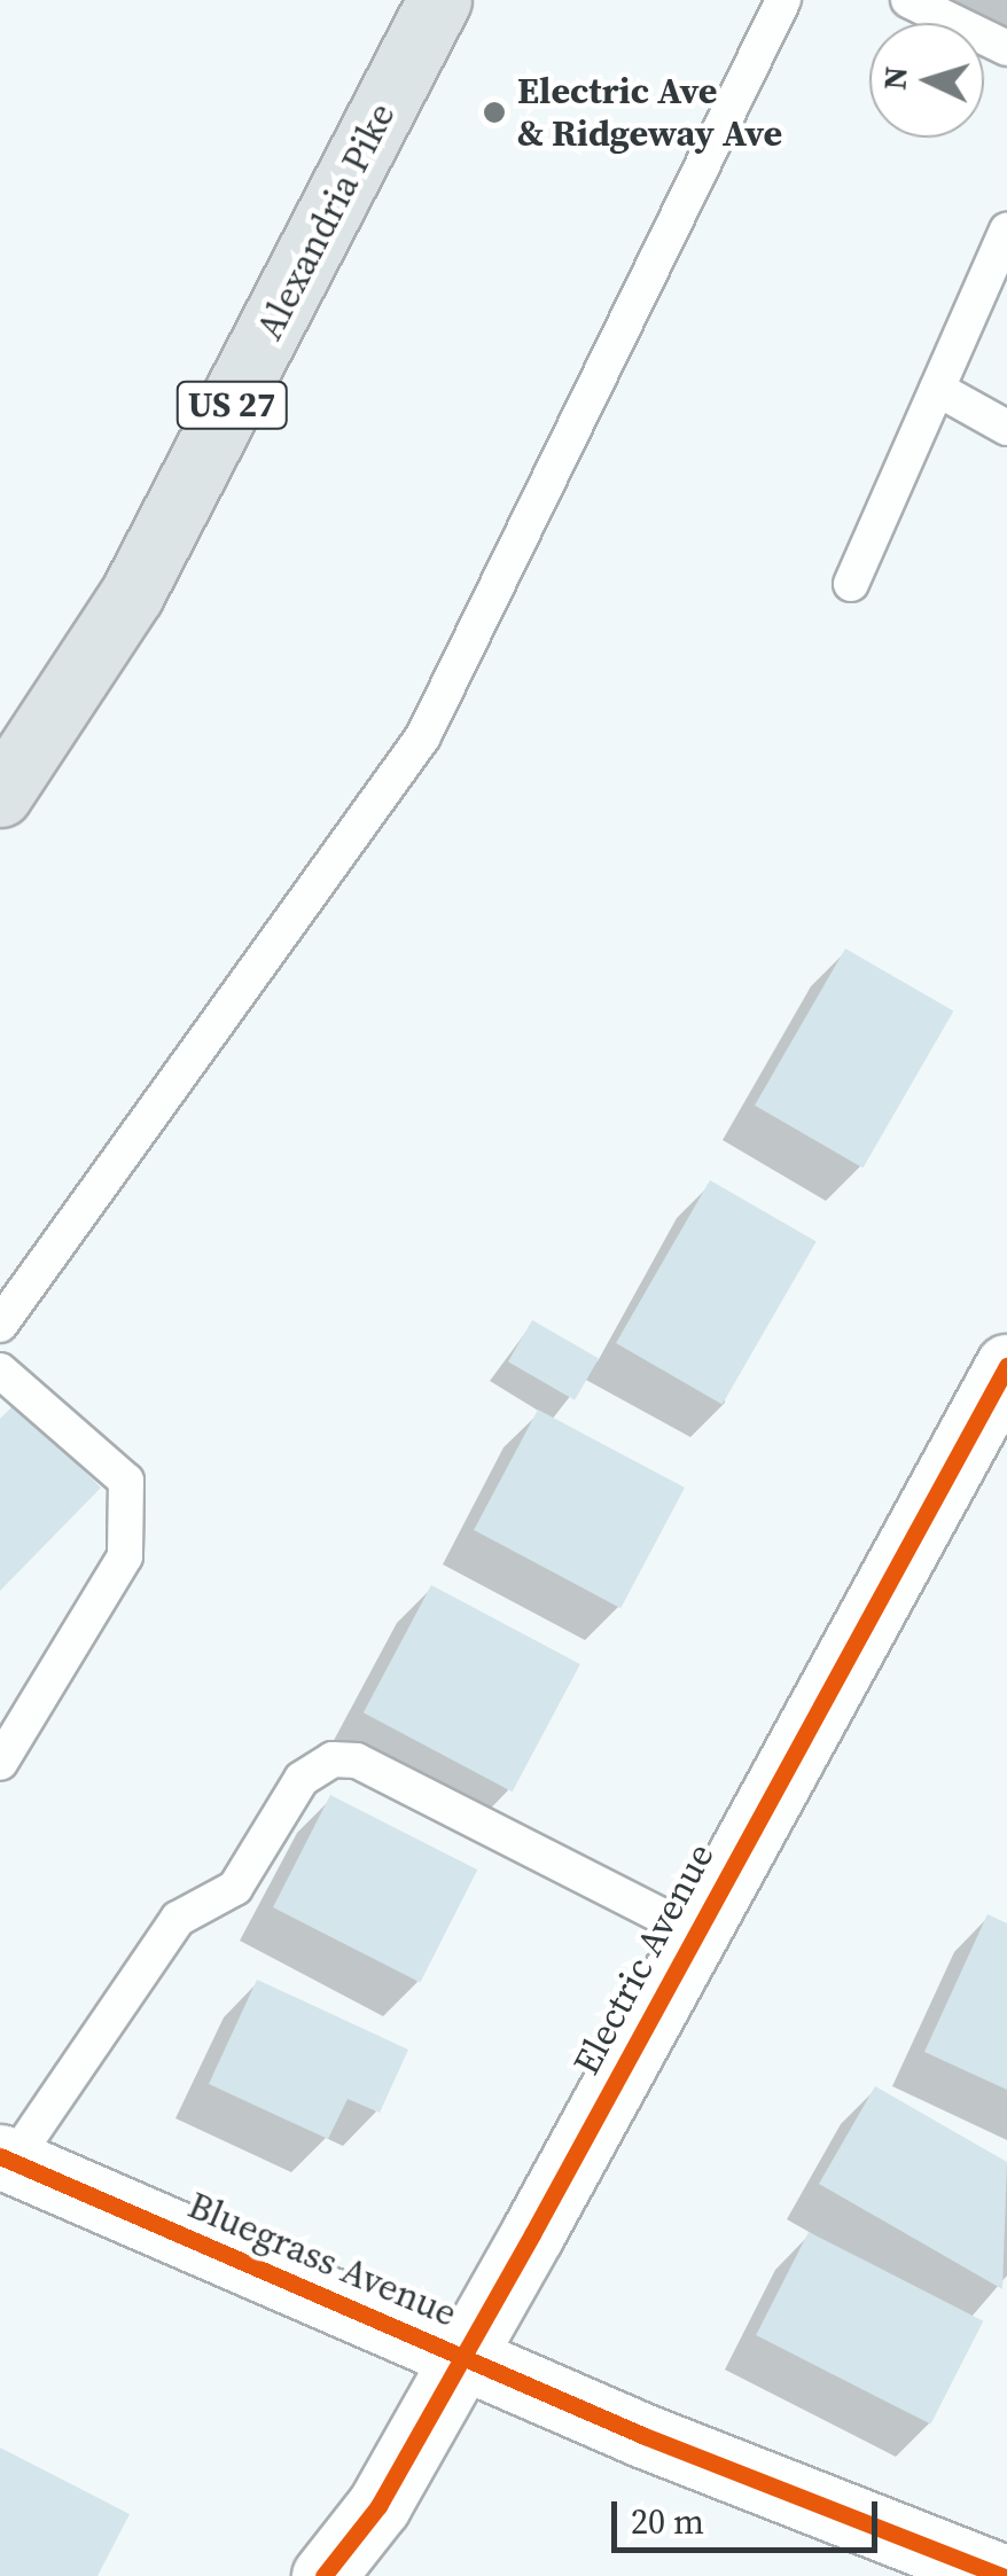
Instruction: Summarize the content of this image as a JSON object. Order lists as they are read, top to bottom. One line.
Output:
{"streets":{"main road":["Alexandria Pike","US 27"],"street":["Electric Avenue","Bluegrass Avenue"]},"crossings":[["Electric Avenue","Bluegrass Avenue"]],"places":["Electric Ave & Ridgeway Ave"],"scale_bar":"20 m","north":"left"}
